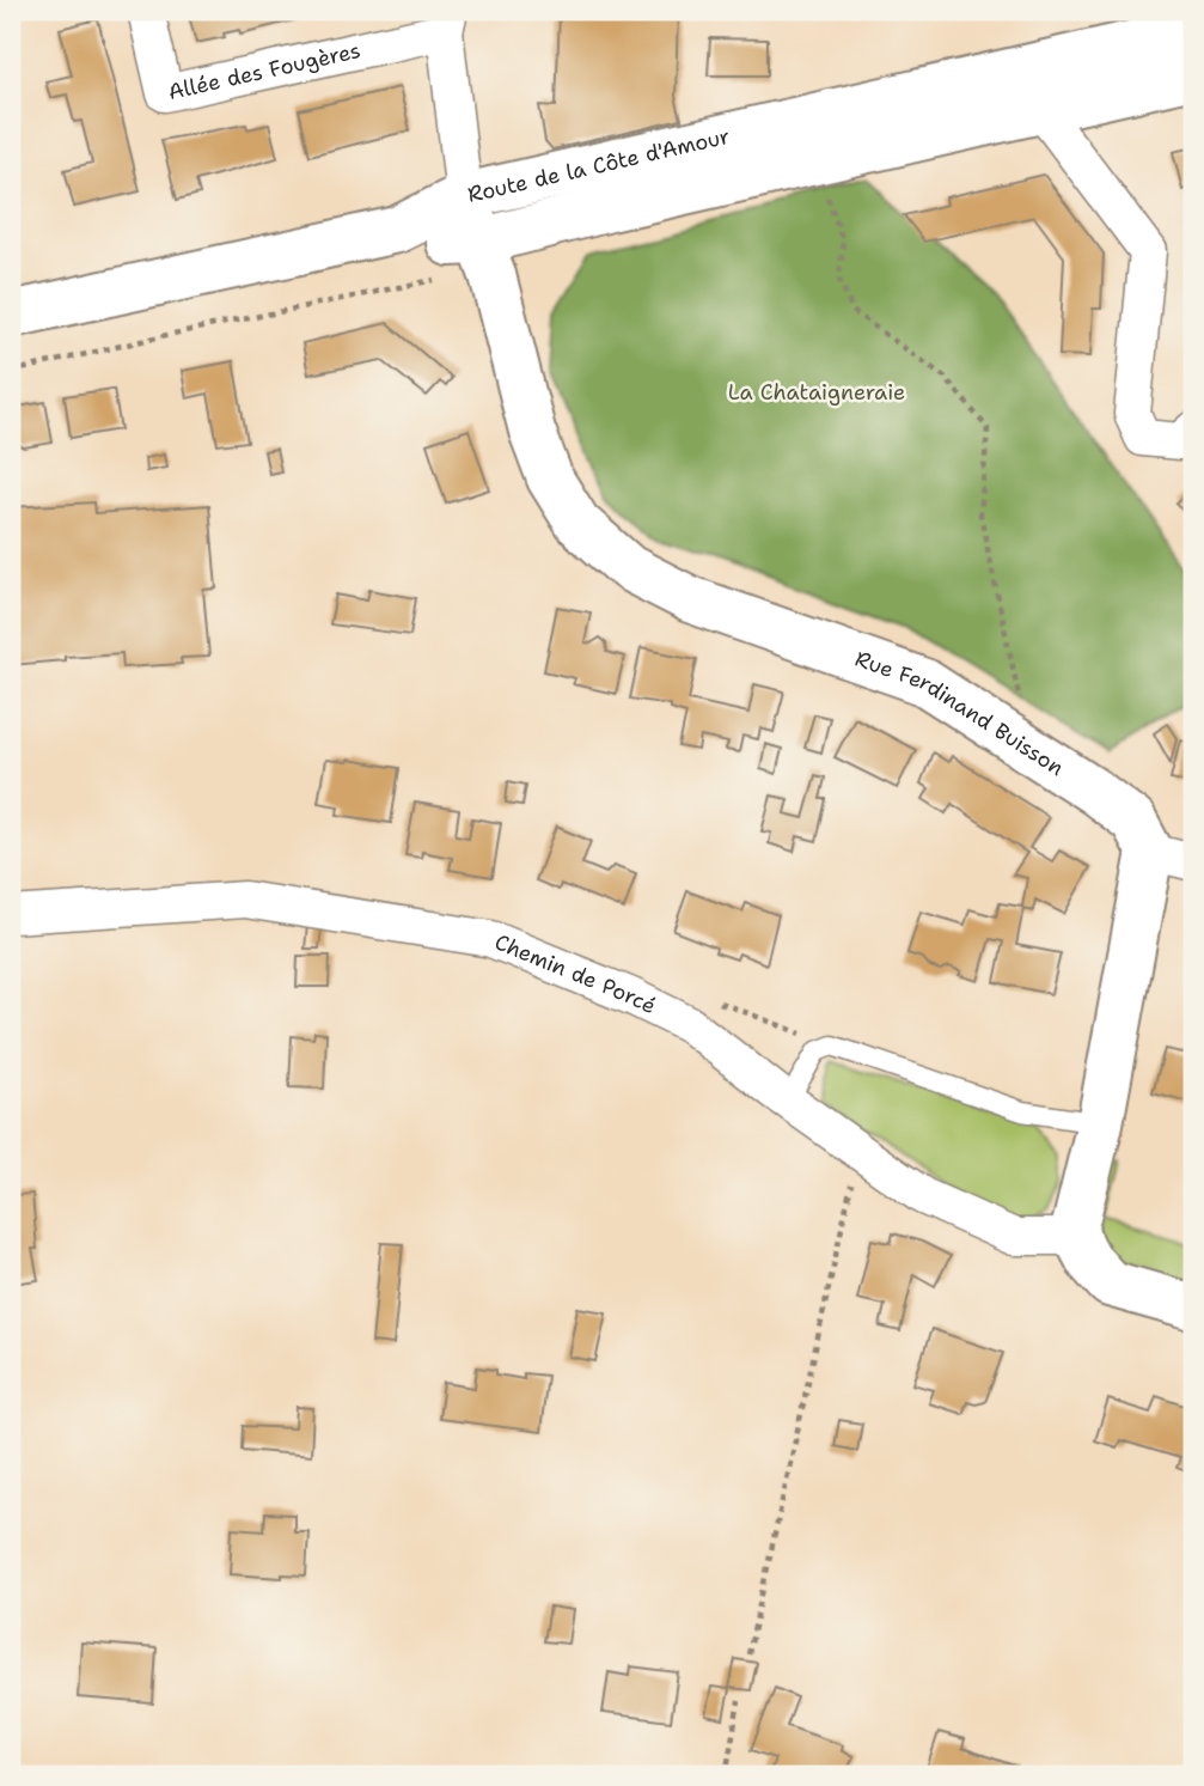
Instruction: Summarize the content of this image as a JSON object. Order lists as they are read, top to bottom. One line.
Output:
{"streets":{"main road":["Route de la Côte d'Amour","Rue Ferdinand Buisson"],"street":["Allée des Fougères","Chemin de Porcé"]},"crossings":[["Route de la Côte d'Amour","Rue Ferdinand Buisson"],["Rue Ferdinand Buisson","Chemin de Porcé"]],"parks":["La Chataigneraie"]}
